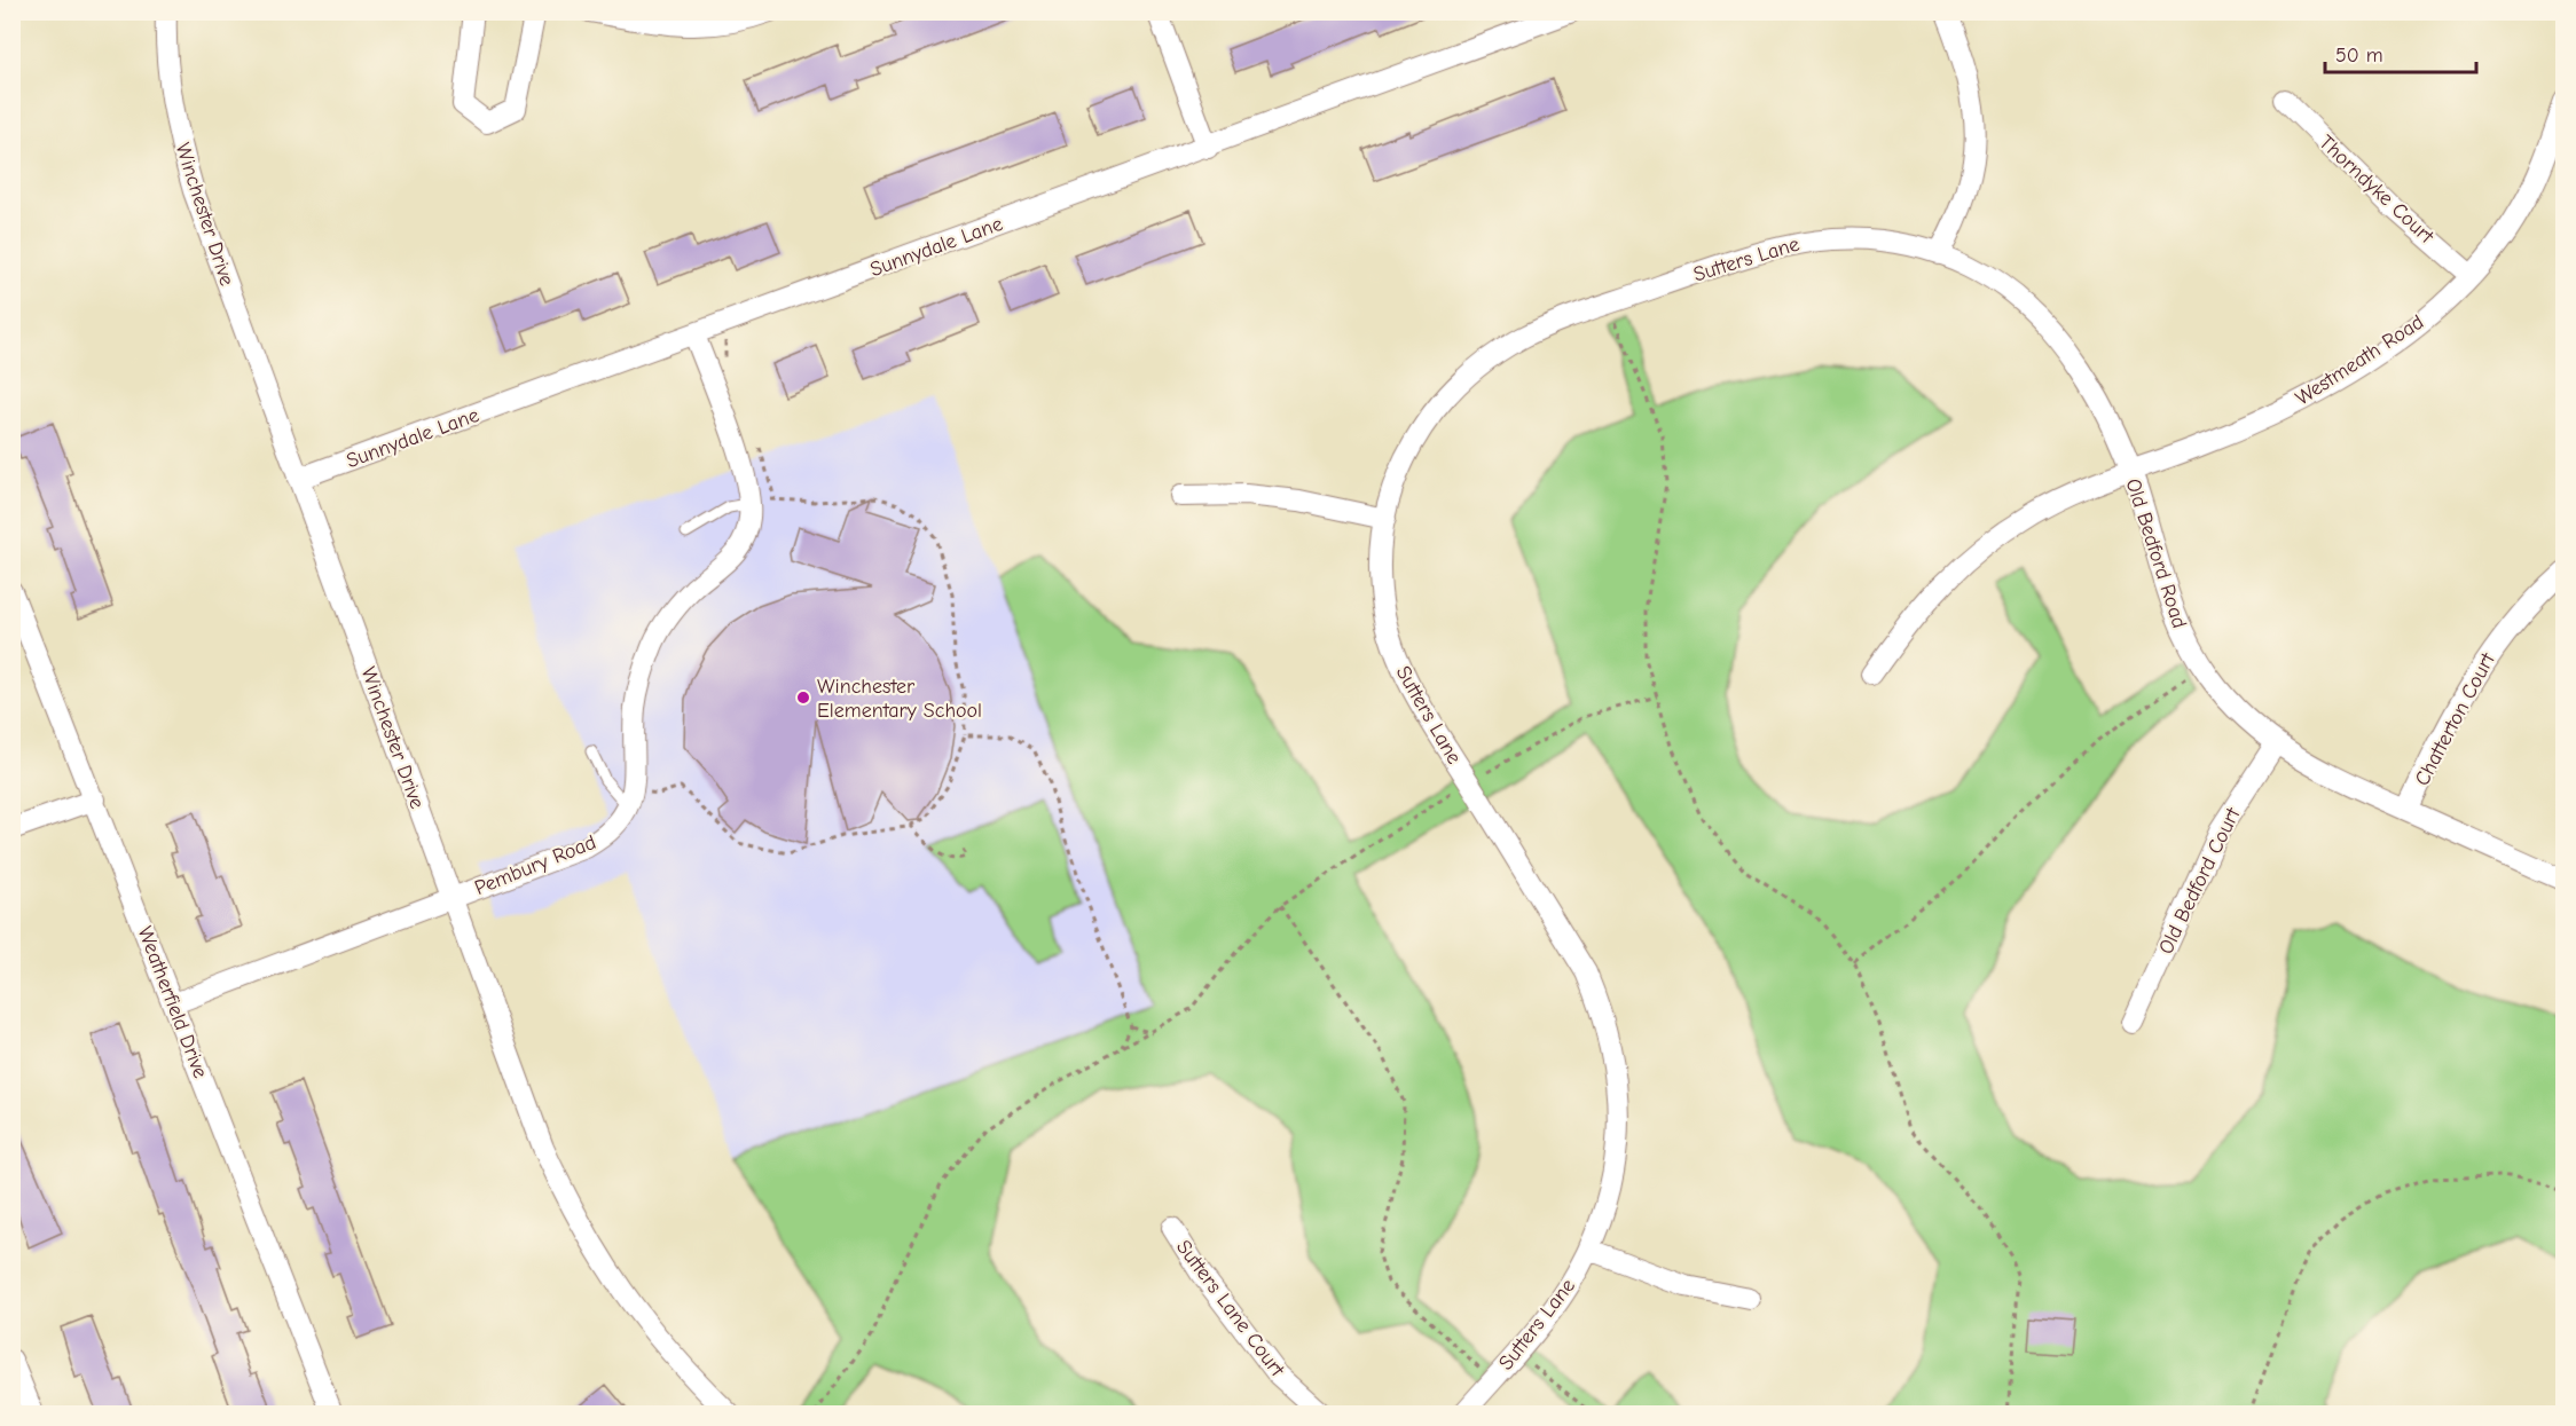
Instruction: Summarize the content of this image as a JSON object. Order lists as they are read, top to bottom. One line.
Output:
{"streets":{"street":["Thorndyke Court","Winchester Drive","Sunnydale Lane","Sutters Lane","Westmeath Road","Old Bedford Road","Chatterton Court","Pembury Road","Old Bedford Court","Weatherfield Drive","Sutters Lane Court"]},"crossings":[["Thorndyke Court","Westmeath Road"],["Winchester Drive","Sunnydale Lane"],["Winchester Drive","Pembury Road"],["Sunnydale Lane","Pembury Road"],["Sutters Lane","Old Bedford Road"],["Westmeath Road","Old Bedford Road"],["Old Bedford Road","Chatterton Court"],["Old Bedford Road","Old Bedford Court"],["Pembury Road","Weatherfield Drive"]],"places":["Winchester Elementary School"],"scale_bar":"50 m"}
